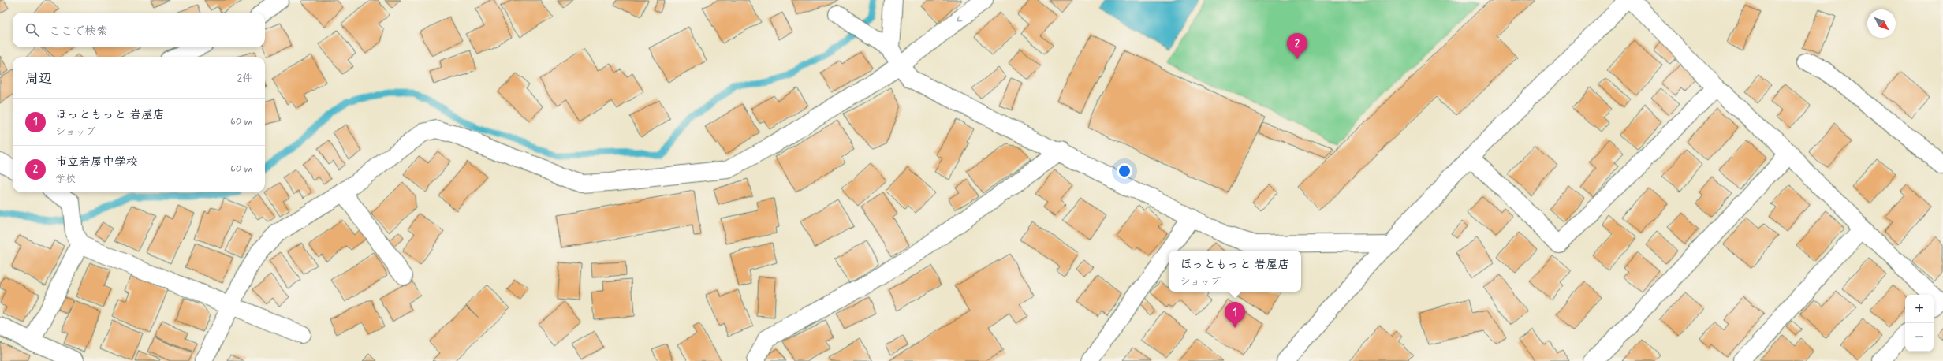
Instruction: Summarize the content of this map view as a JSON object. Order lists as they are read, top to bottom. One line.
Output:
{"north":"bottom right","page":{"search":"ここで検索","pins":["2","1"],"heading":["周辺","2件"],"list":[{"mark":"1","name":"ほっともっと 岩屋店","note":"ショップ","value":"60 m"},{"mark":"2","name":"市立岩屋中学校","note":"学校","value":"60 m"}],"popup":["ほっともっと 岩屋店","ショップ"],"map_buttons":["+","−"]}}
